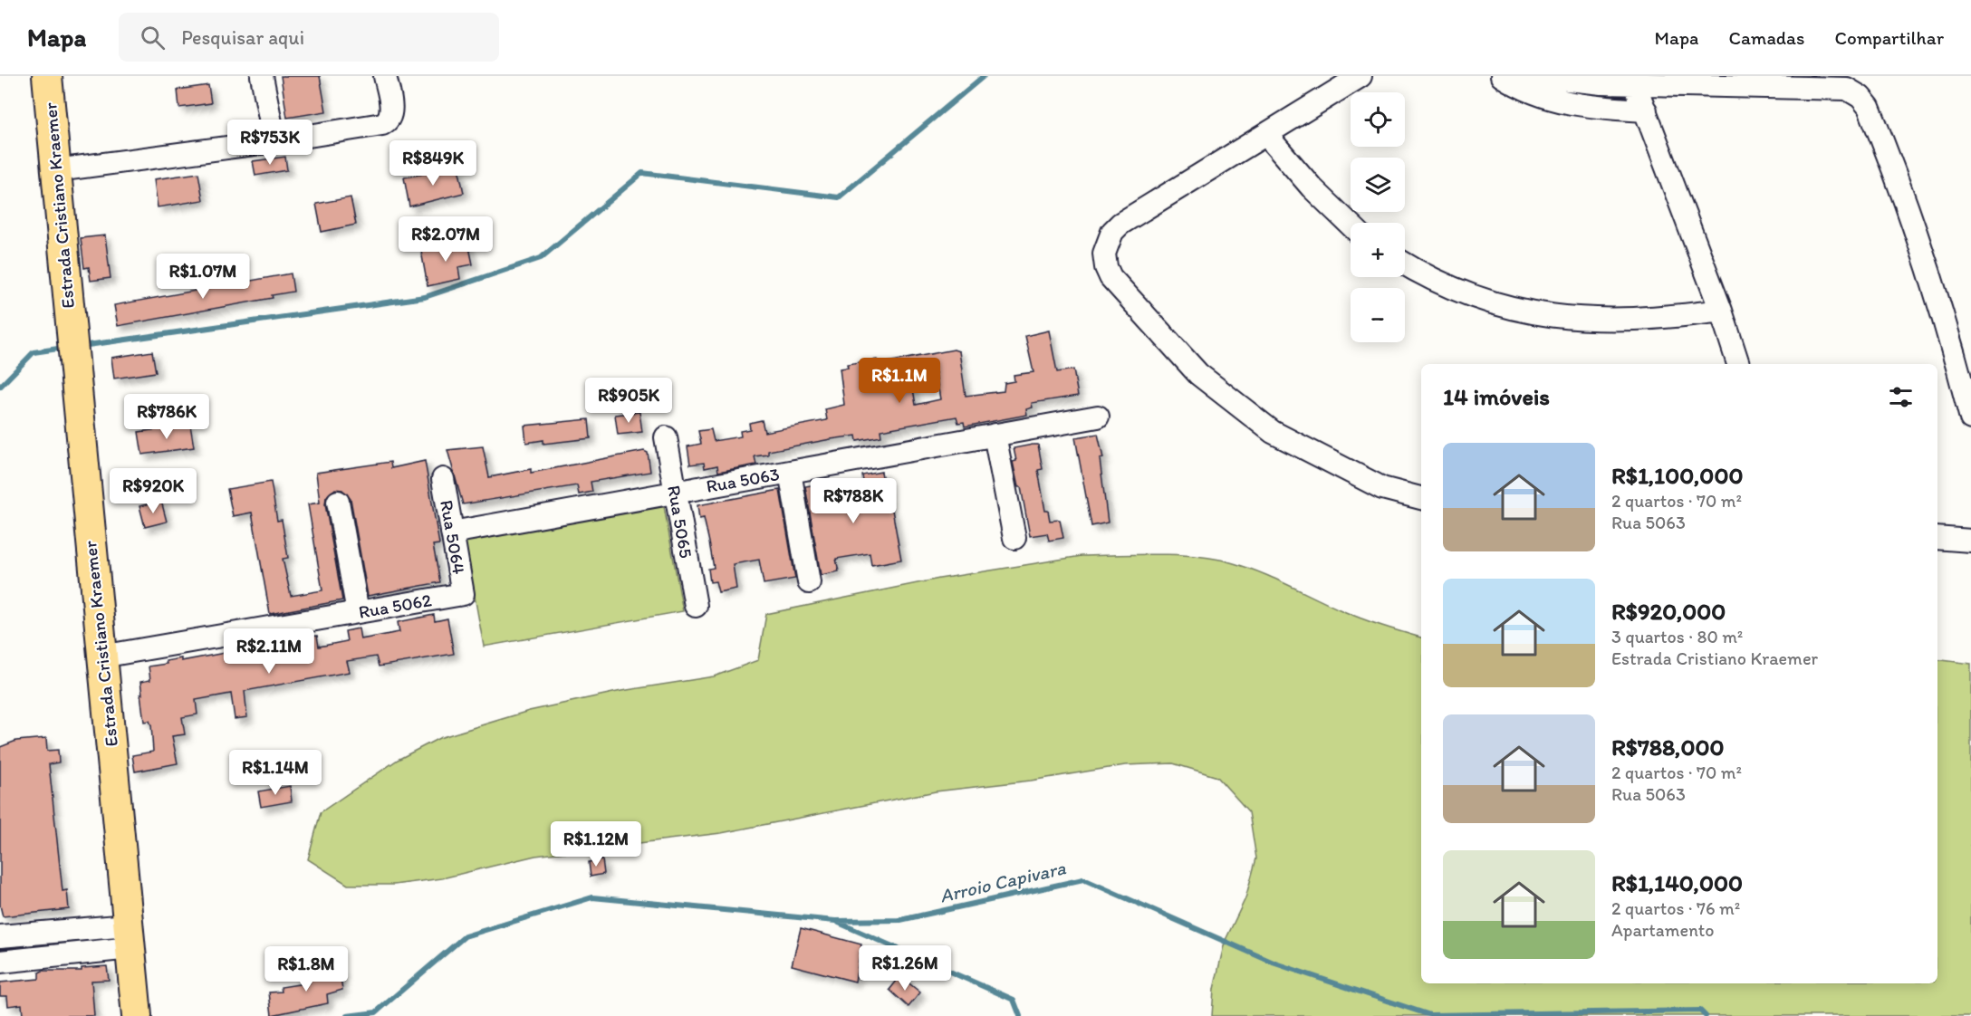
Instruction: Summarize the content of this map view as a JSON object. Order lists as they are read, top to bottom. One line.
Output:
{"streets":{"main road":["Estrada Cristiano Kraemer"],"street":["Rua 5063","Rua 5065","Rua 5064","Rua 5062"]},"crossings":[["Estrada Cristiano Kraemer","Rua 5062"],["Rua 5063","Rua 5065"],["Rua 5063","Rua 5064"],["Rua 5064","Rua 5062"]],"water":["Arroio Capivara"],"page":{"header":"Mapa","search":"Pesquisar aqui","nav":["Mapa","Camadas","Compartilhar"],"map_buttons":["+","−"],"price":["R$753K","R$849K","R$2.07M","R$1.07M","R$1.1M","R$905K","R$786K","R$920K","R$788K","R$2.11M","R$1.14M","R$1.12M","R$1.26M","R$1.8M"],"heading":"14 imóveis","list":[{"name":"R$1,100,000","note":"2 quartos · 70 m² · Rua 5063"},{"name":"R$920,000","note":"3 quartos · 80 m² · Estrada Cristiano Kraemer"},{"name":"R$788,000","note":"2 quartos · 70 m² · Rua 5063"},{"name":"R$1,140,000","note":"2 quartos · 76 m² · Apartamento"}]}}
